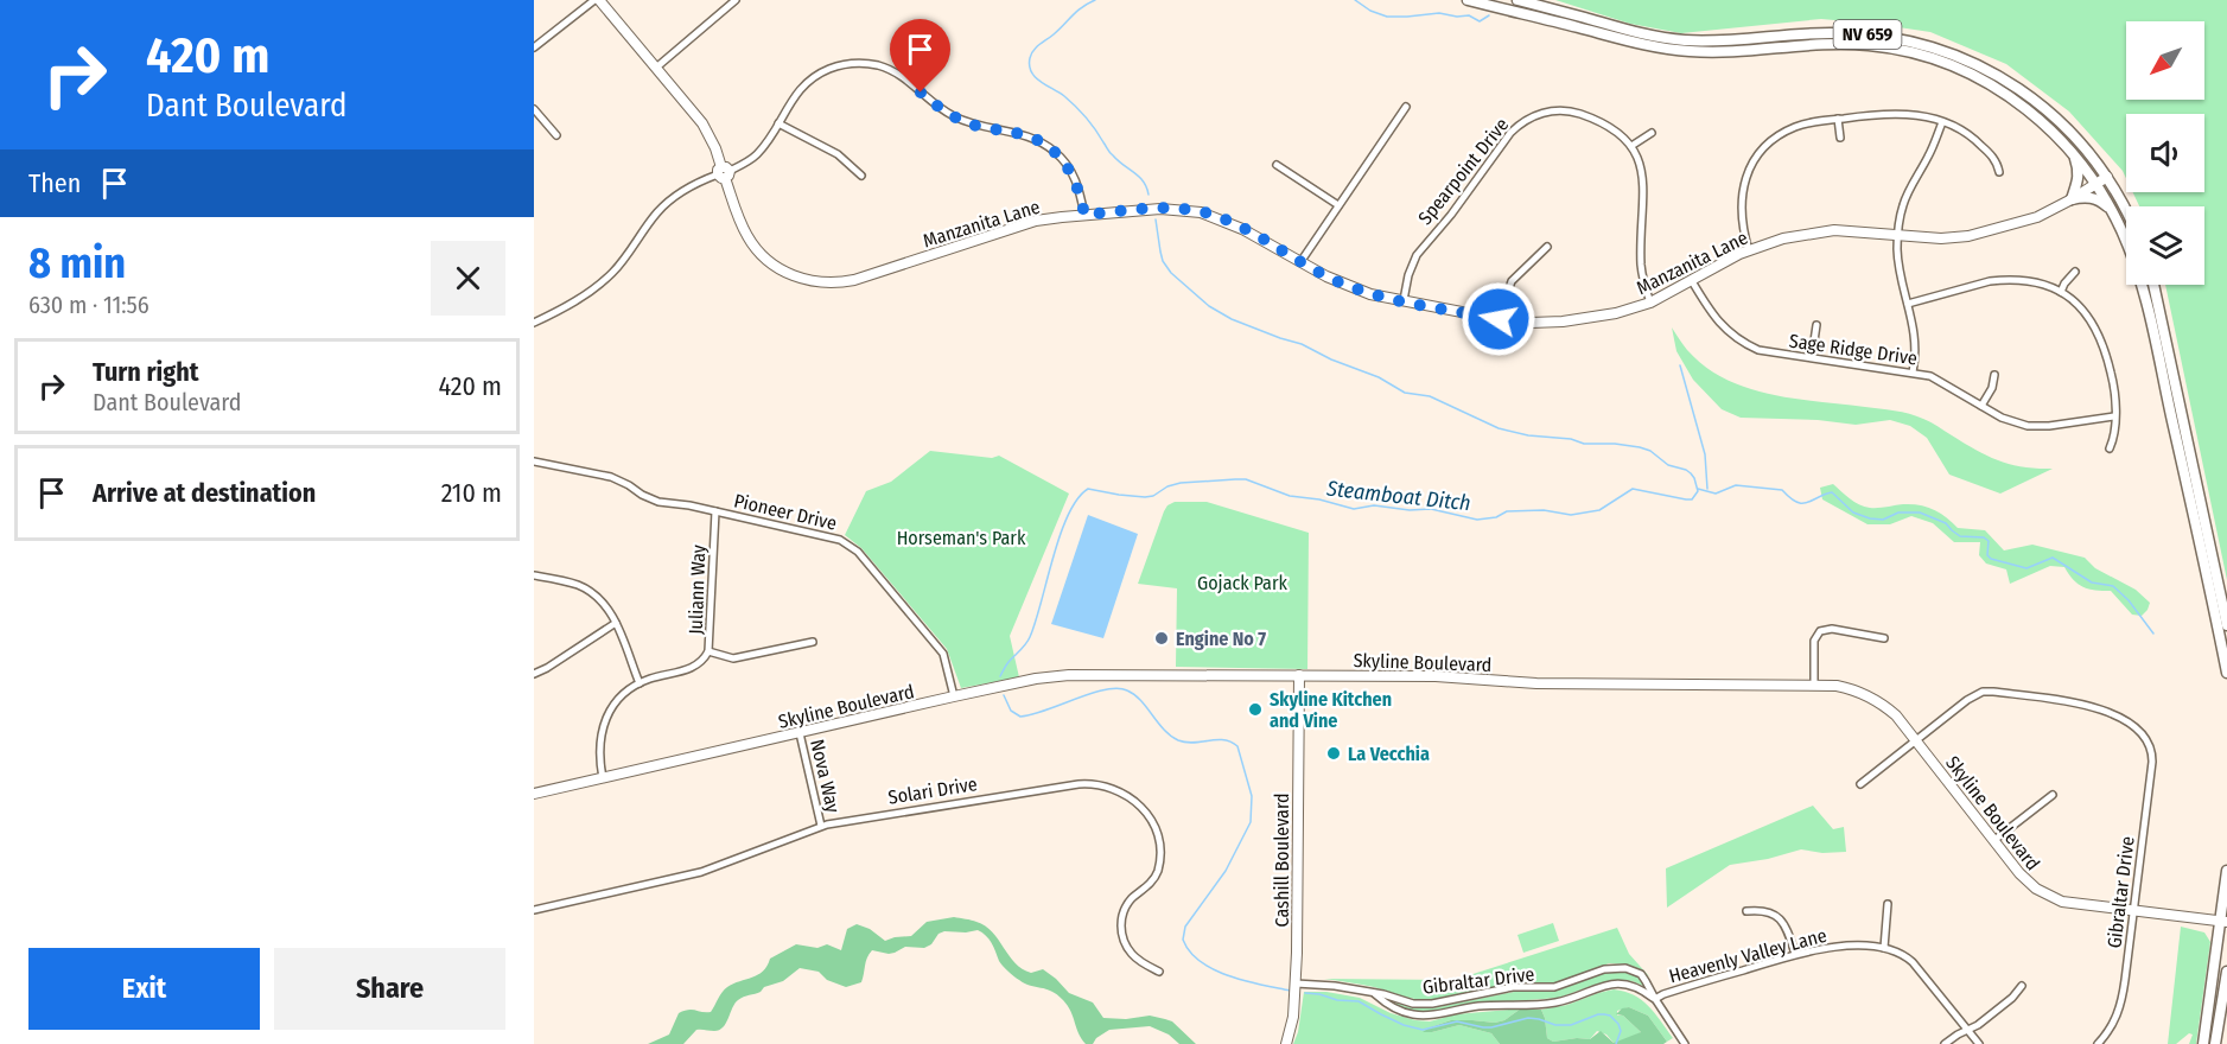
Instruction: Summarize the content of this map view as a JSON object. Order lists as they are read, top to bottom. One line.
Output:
{"streets":{"main road":["NV 659"],"street":["Spearpoint Drive","Manzanita Lane","Sage Ridge Drive","Pioneer Drive","Juliann Way","Skyline Boulevard","Nova Way","Solari Drive","Cashill Boulevard","Gibraltar Drive","Heavenly Valley Lane"]},"crossings":[["NV 659","Manzanita Lane"],["Spearpoint Drive","Manzanita Lane"],["Manzanita Lane","Sage Ridge Drive"],["Pioneer Drive","Juliann Way"],["Pioneer Drive","Skyline Boulevard"],["Juliann Way","Skyline Boulevard"],["Skyline Boulevard","Nova Way"],["Skyline Boulevard","Cashill Boulevard"],["Skyline Boulevard","Gibraltar Drive"],["Nova Way","Solari Drive"],["Cashill Boulevard","Gibraltar Drive"],["Gibraltar Drive","Heavenly Valley Lane"]],"water":["Steamboat Ditch"],"parks":["Horseman's Park","Gojack Park"],"places":["Engine No 7","Skyline Kitchen and Vine","La Vecchia"],"north":"bottom left","page":{"turn":["420 m","Dant Boulevard"],"then":"Then","heading":["8 min","630 m · 11:56"],"list":[{"name":"Turn right","note":"Dant Boulevard","value":"420 m"},{"name":"Arrive at destination","value":"210 m"}],"buttons":["Exit","Share"]}}
